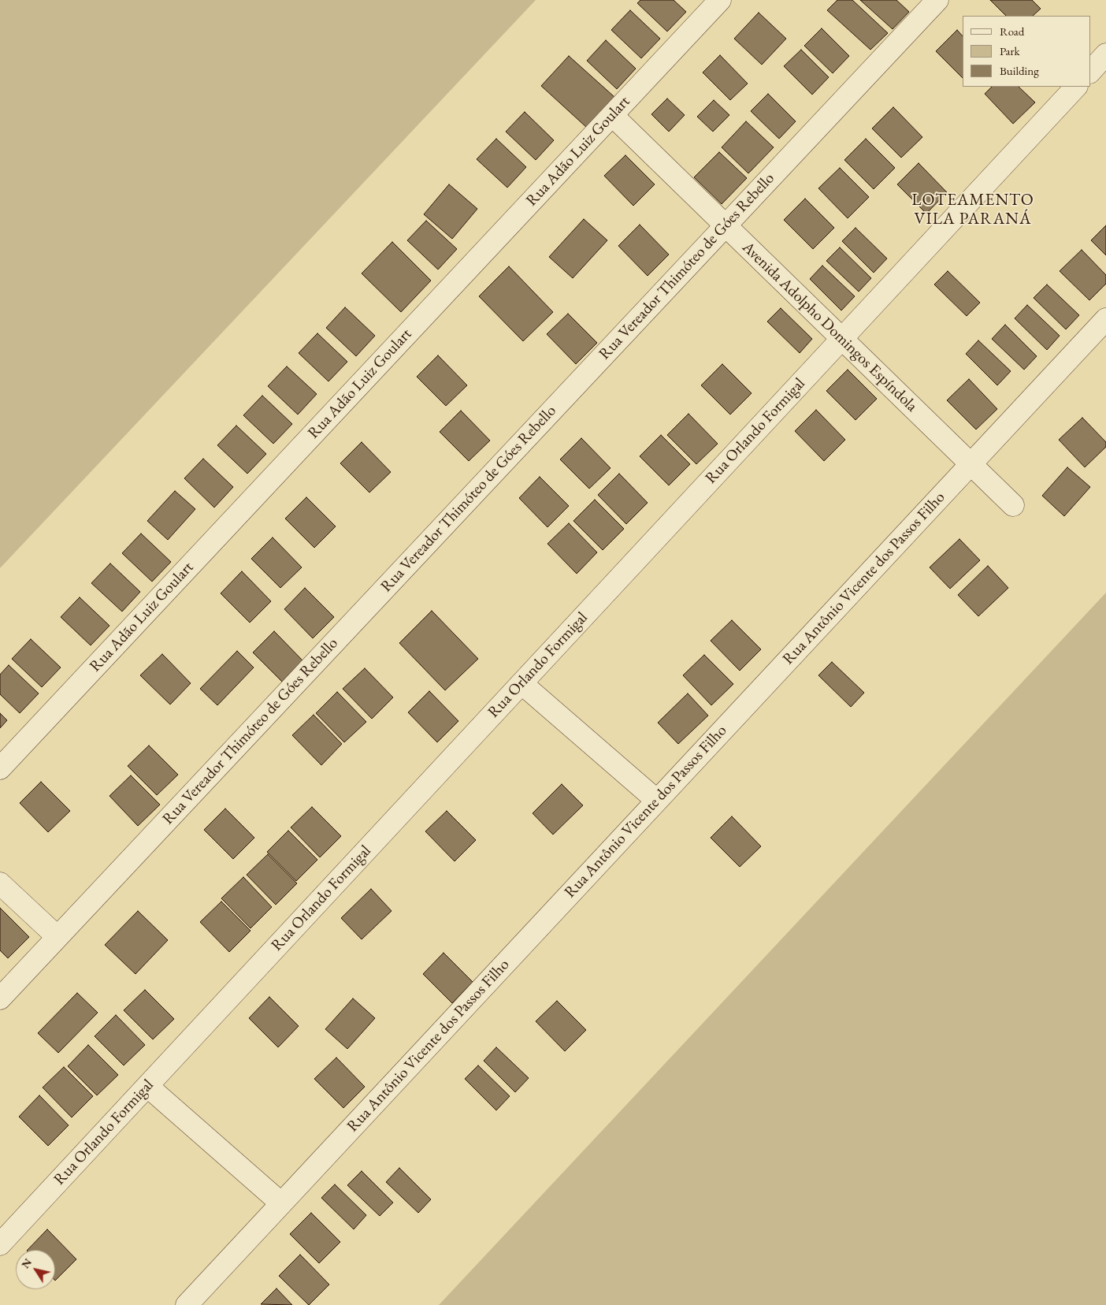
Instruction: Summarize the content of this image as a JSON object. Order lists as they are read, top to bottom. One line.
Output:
{"streets":{"street":["Rua Adão Luiz Goulart","Rua Vereador Thimóteo de Góes Rebello","Avenida Adolpho Domingos Espíndola","Rua Orlando Formigal","Rua Antônio Vicente dos Passos Filho"]},"crossings":[["Rua Adão Luiz Goulart","Avenida Adolpho Domingos Espíndola"],["Rua Vereador Thimóteo de Góes Rebello","Avenida Adolpho Domingos Espíndola"],["Avenida Adolpho Domingos Espíndola","Rua Orlando Formigal"],["Avenida Adolpho Domingos Espíndola","Rua Antônio Vicente dos Passos Filho"]],"districts":["LOTEAMENTO VILA PARANÁ"],"legend":["Road","Park","Building"],"north":"top left"}
